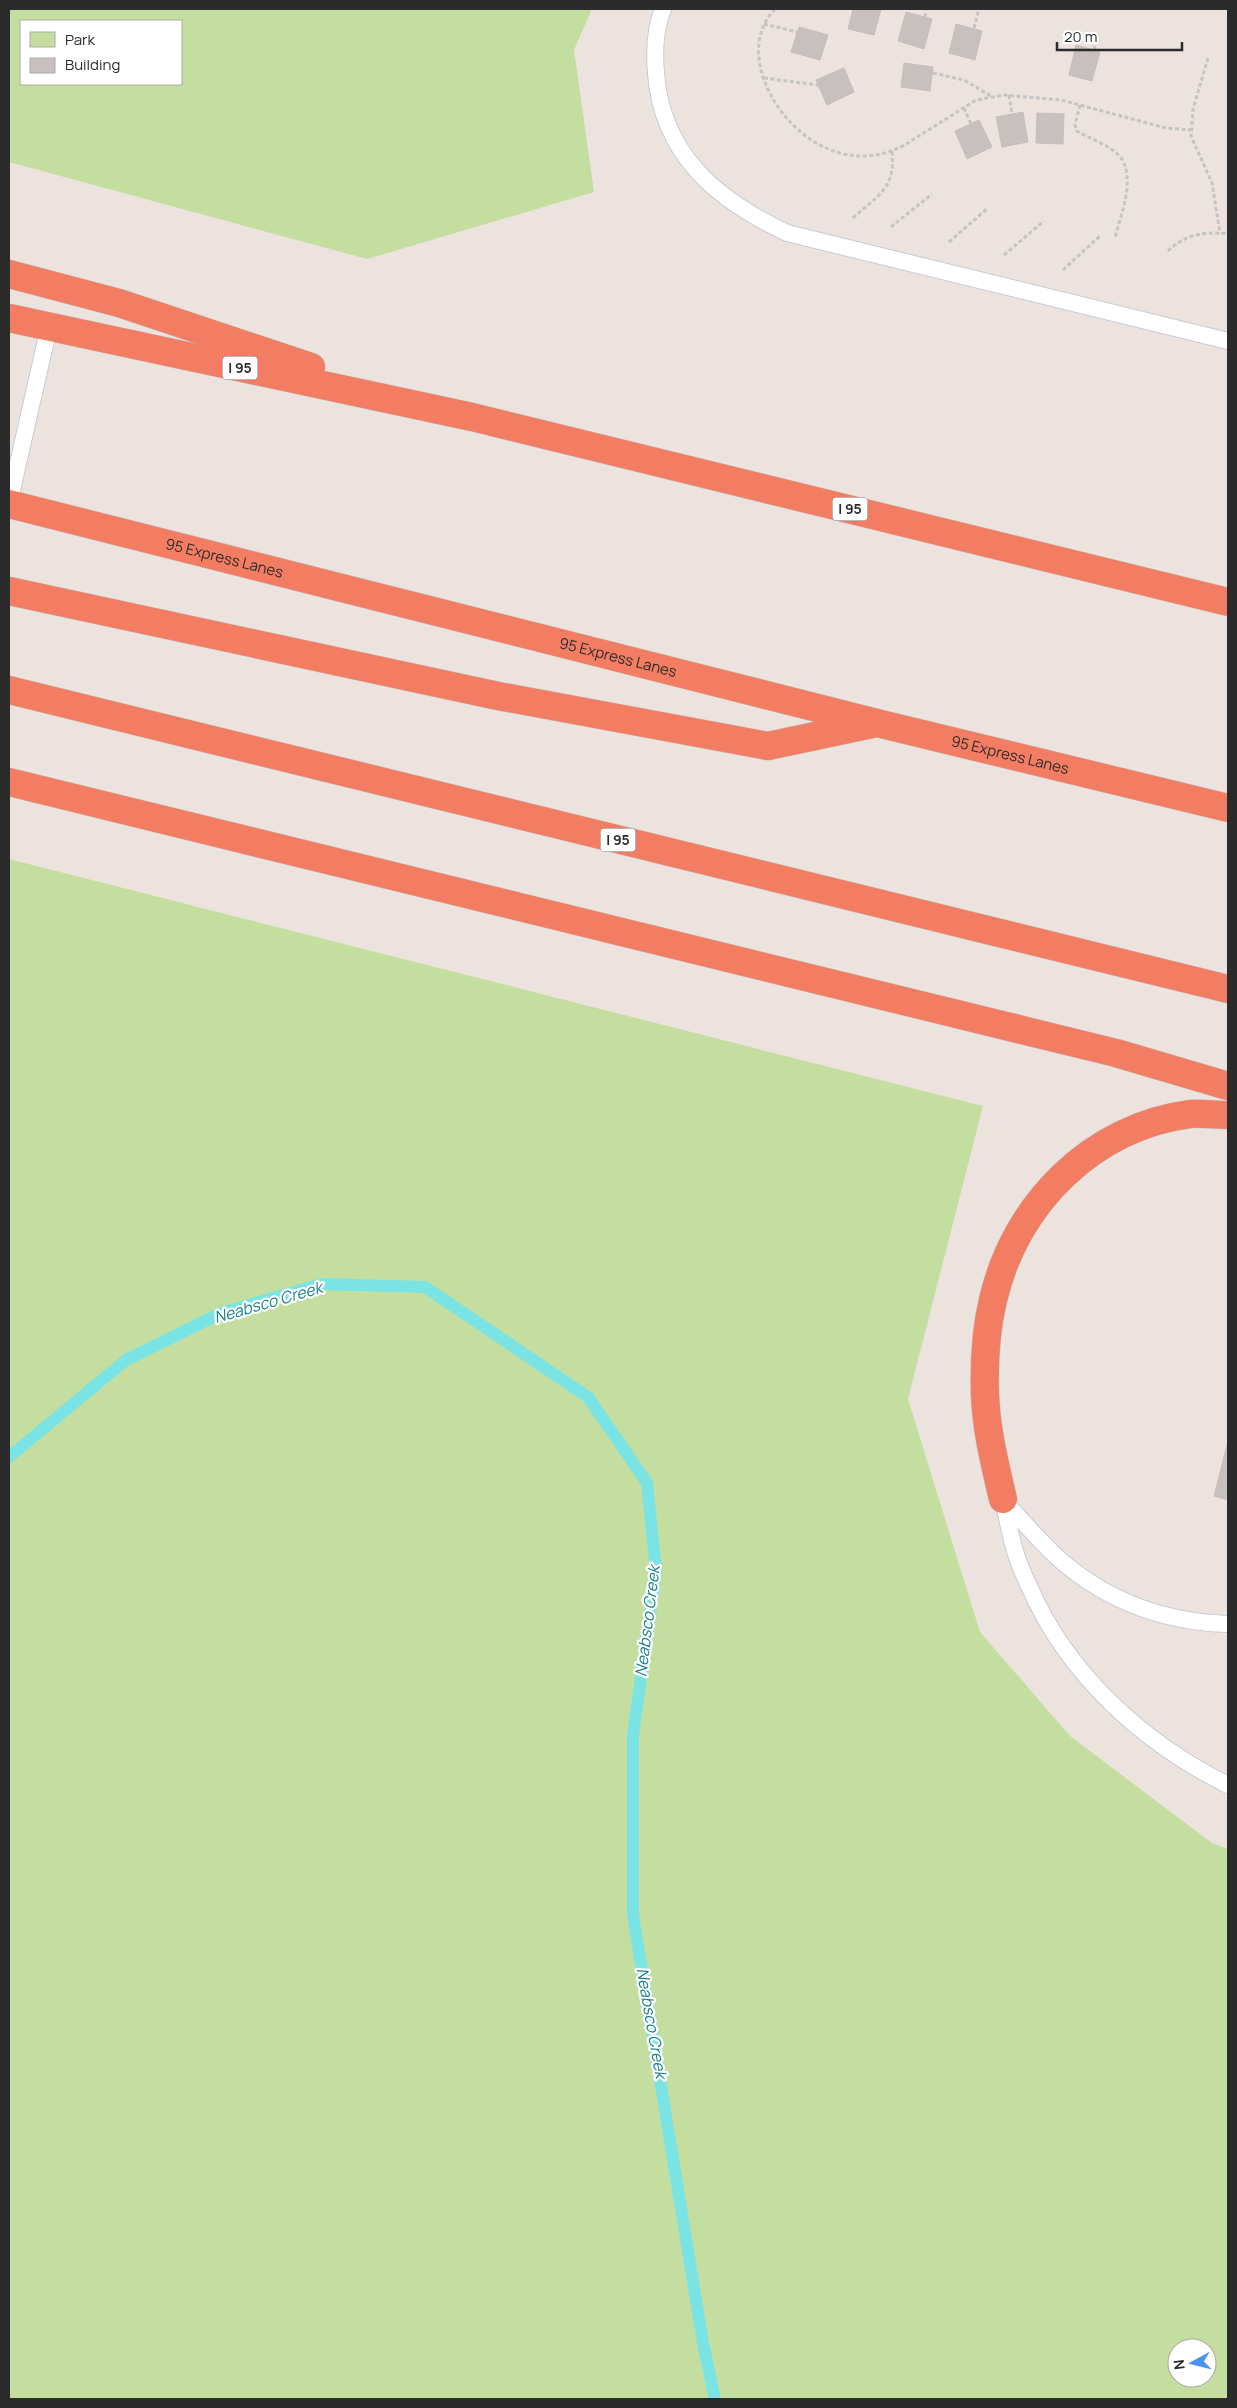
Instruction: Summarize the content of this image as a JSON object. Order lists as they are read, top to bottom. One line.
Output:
{"streets":{"highway":["I 95","95 Express Lanes"]},"water":["Neabsco Creek"],"legend":["Park","Building"],"scale_bar":"20 m","north":"left"}
